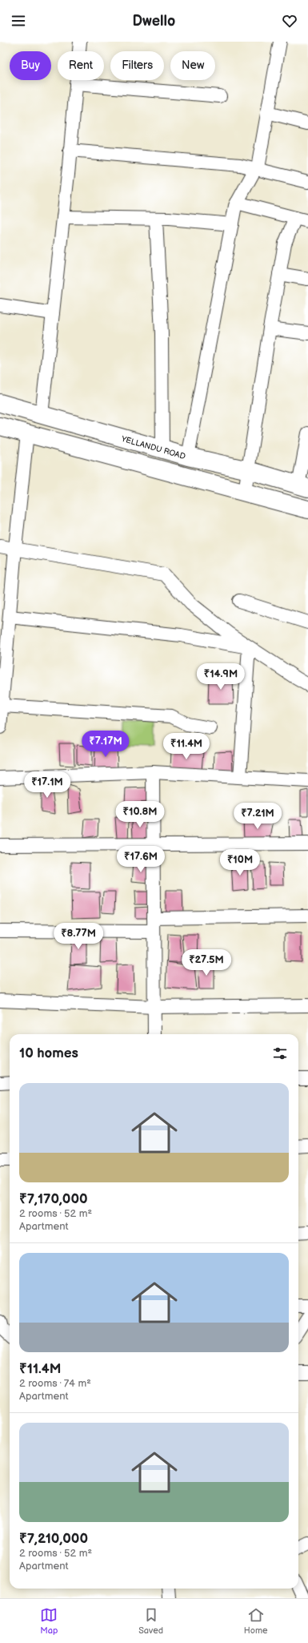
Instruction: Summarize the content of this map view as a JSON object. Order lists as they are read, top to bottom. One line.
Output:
{"streets":{"main road":["YELLANDU ROAD"]},"page":{"header":"Dwello","chip":["Buy","Rent","Filters","New"],"price":["₹14.9M","₹7.17M","₹11.4M","₹17.1M","₹10.8M","₹7.21M","₹17.6M","₹10M","₹8.77M","₹27.5M"],"heading":"10 homes","list":[{"name":"₹7,170,000","note":"2 rooms · 52 m² · Apartment"},{"name":"₹11.4M","note":"2 rooms · 74 m² · Apartment"},{"name":"₹7,210,000","note":"2 rooms · 52 m² · Apartment"}],"tabs":["Map","Saved","Home"]}}
